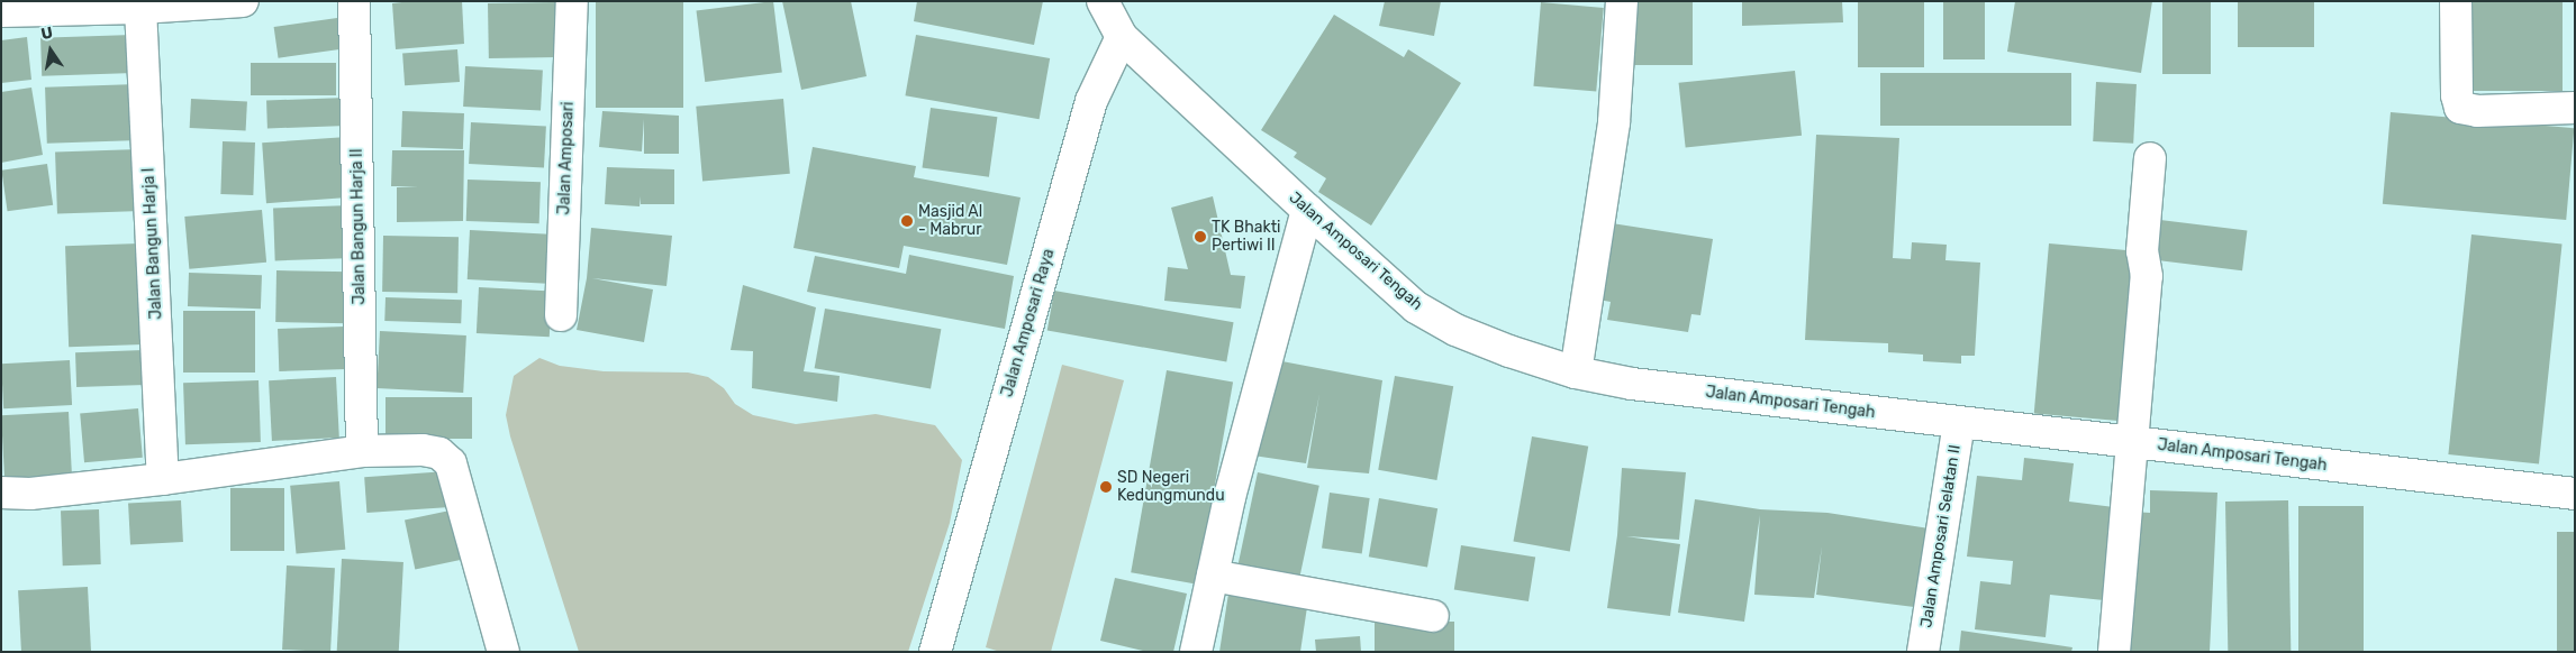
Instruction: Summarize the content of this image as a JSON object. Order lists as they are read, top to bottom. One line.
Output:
{"streets":{"street":["Jalan Amposari","Jalan Bangun Harja II","Jalan Bangun Harja I","Jalan Amposari Tengah","Jalan Amposari Raya","Jalan Amposari Selatan II"]},"crossings":[["Jalan Amposari Tengah","Jalan Amposari Raya"],["Jalan Amposari Tengah","Jalan Amposari Selatan II"]],"places":["Masjid Al - Mabrur","TK Bhakti Pertiwi II","SD Negeri Kedungmundu"],"north":"top"}
